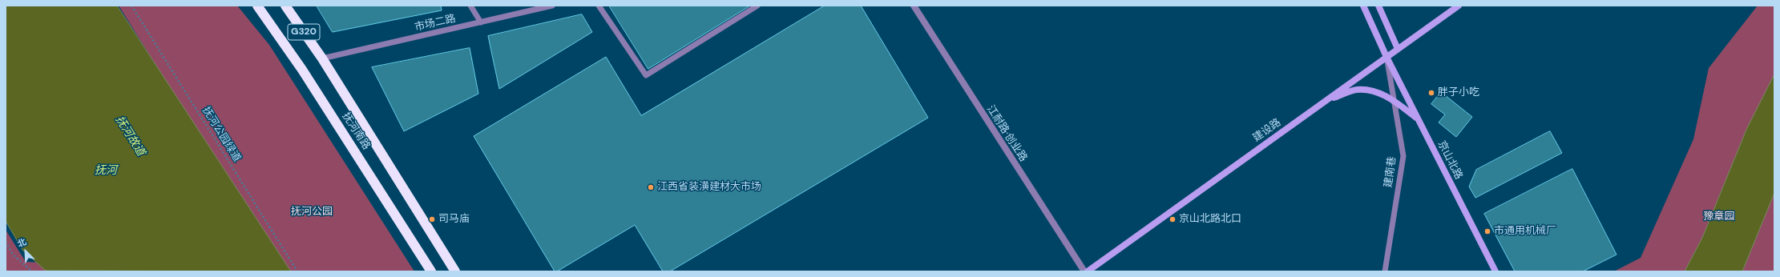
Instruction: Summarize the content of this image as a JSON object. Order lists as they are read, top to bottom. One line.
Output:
{"streets":{"highway":["G320","抚河南路"],"main road":["建设路","京山北路"],"street":["江耐路·创业路"],"lane":["市场二路","建南巷"],"path":["抚河公园绿道"]},"crossings":[["市场二路","抚河南路"],["建设路","京山北路"],["建设路","建南巷"],["京山北路","建南巷"]],"water":["抚河故道","抚河"],"parks":["抚河公园","豫章园"],"places":["胖子小吃","江西省装潢建材大市场","司马庙","京山北路北口","市通用机械厂"],"north":"top left"}
